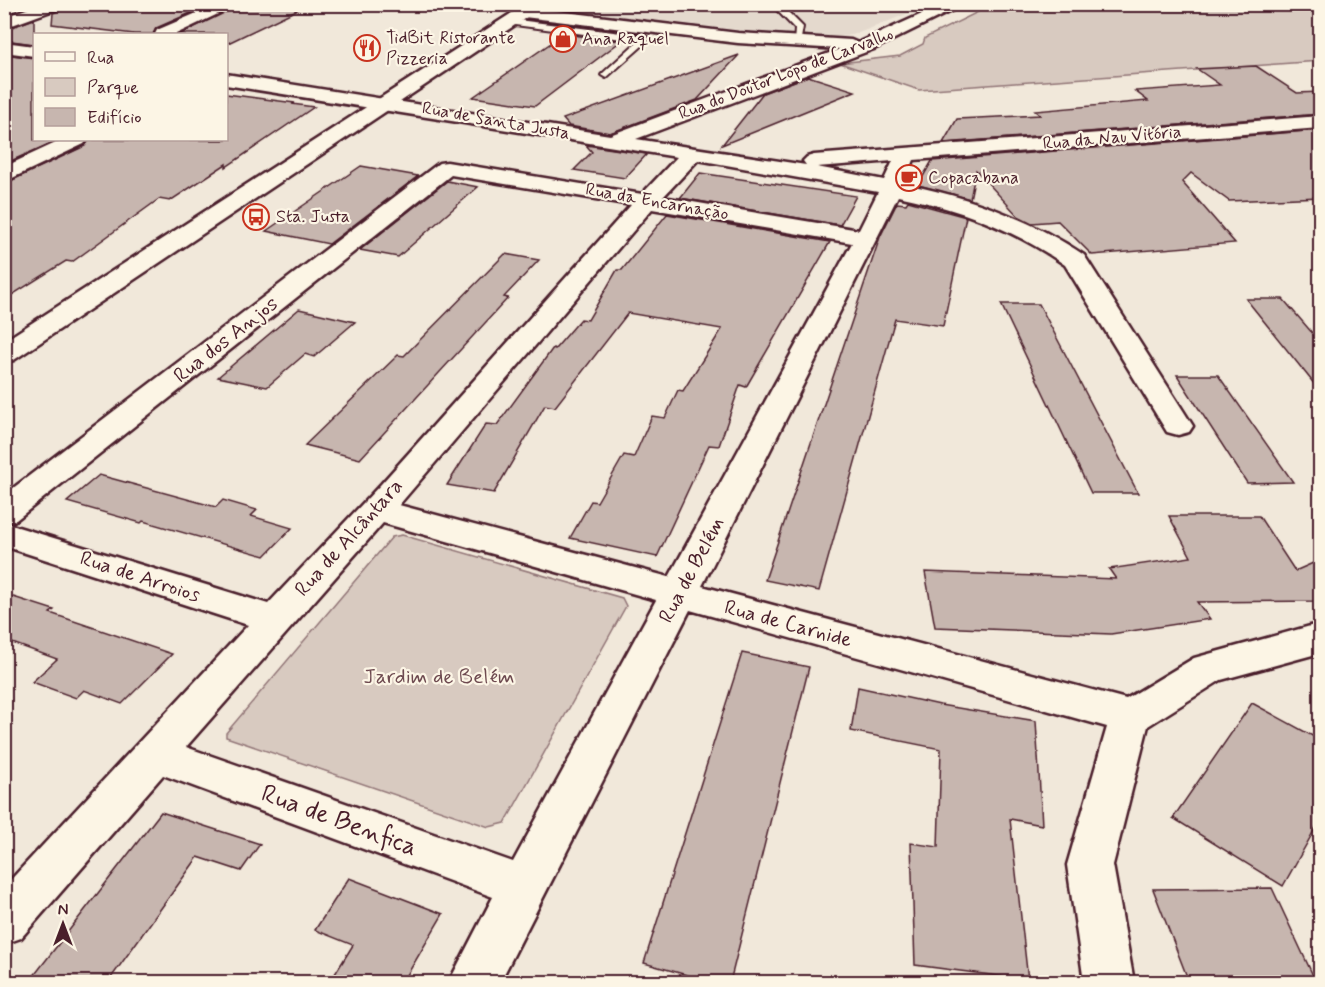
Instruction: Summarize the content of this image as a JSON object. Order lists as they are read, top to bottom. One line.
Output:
{"streets":{"street":["Rua do Doutor Lopo de Carvalho","Rua de Santa Justa","Rua da Nau Vitória","Rua da Encarnação","Rua dos Anjos","Rua de Alcântara","Rua de Belém","Rua de Arroios","Rua de Carnide","Rua de Benfica"]},"crossings":[["Rua do Doutor Lopo de Carvalho","Rua de Santa Justa"],["Rua de Santa Justa","Rua da Nau Vitória"],["Rua de Santa Justa","Rua de Alcântara"],["Rua de Santa Justa","Rua de Belém"],["Rua da Nau Vitória","Rua de Belém"],["Rua da Encarnação","Rua dos Anjos"],["Rua da Encarnação","Rua de Alcântara"],["Rua da Encarnação","Rua de Belém"],["Rua de Alcântara","Rua de Arroios"],["Rua de Alcântara","Rua de Carnide"],["Rua de Alcântara","Rua de Benfica"],["Rua de Belém","Rua de Carnide"],["Rua de Belém","Rua de Benfica"]],"parks":["Jardim de Belém"],"places":{"shop":["Ana Raquel"],"restaurant":["TidBit Ristorante Pizzeria"],"cafe":["Copacabana"],"bus stop":["Sta. Justa"]},"legend":["Rua","Parque","Edifício"],"north":"top"}
